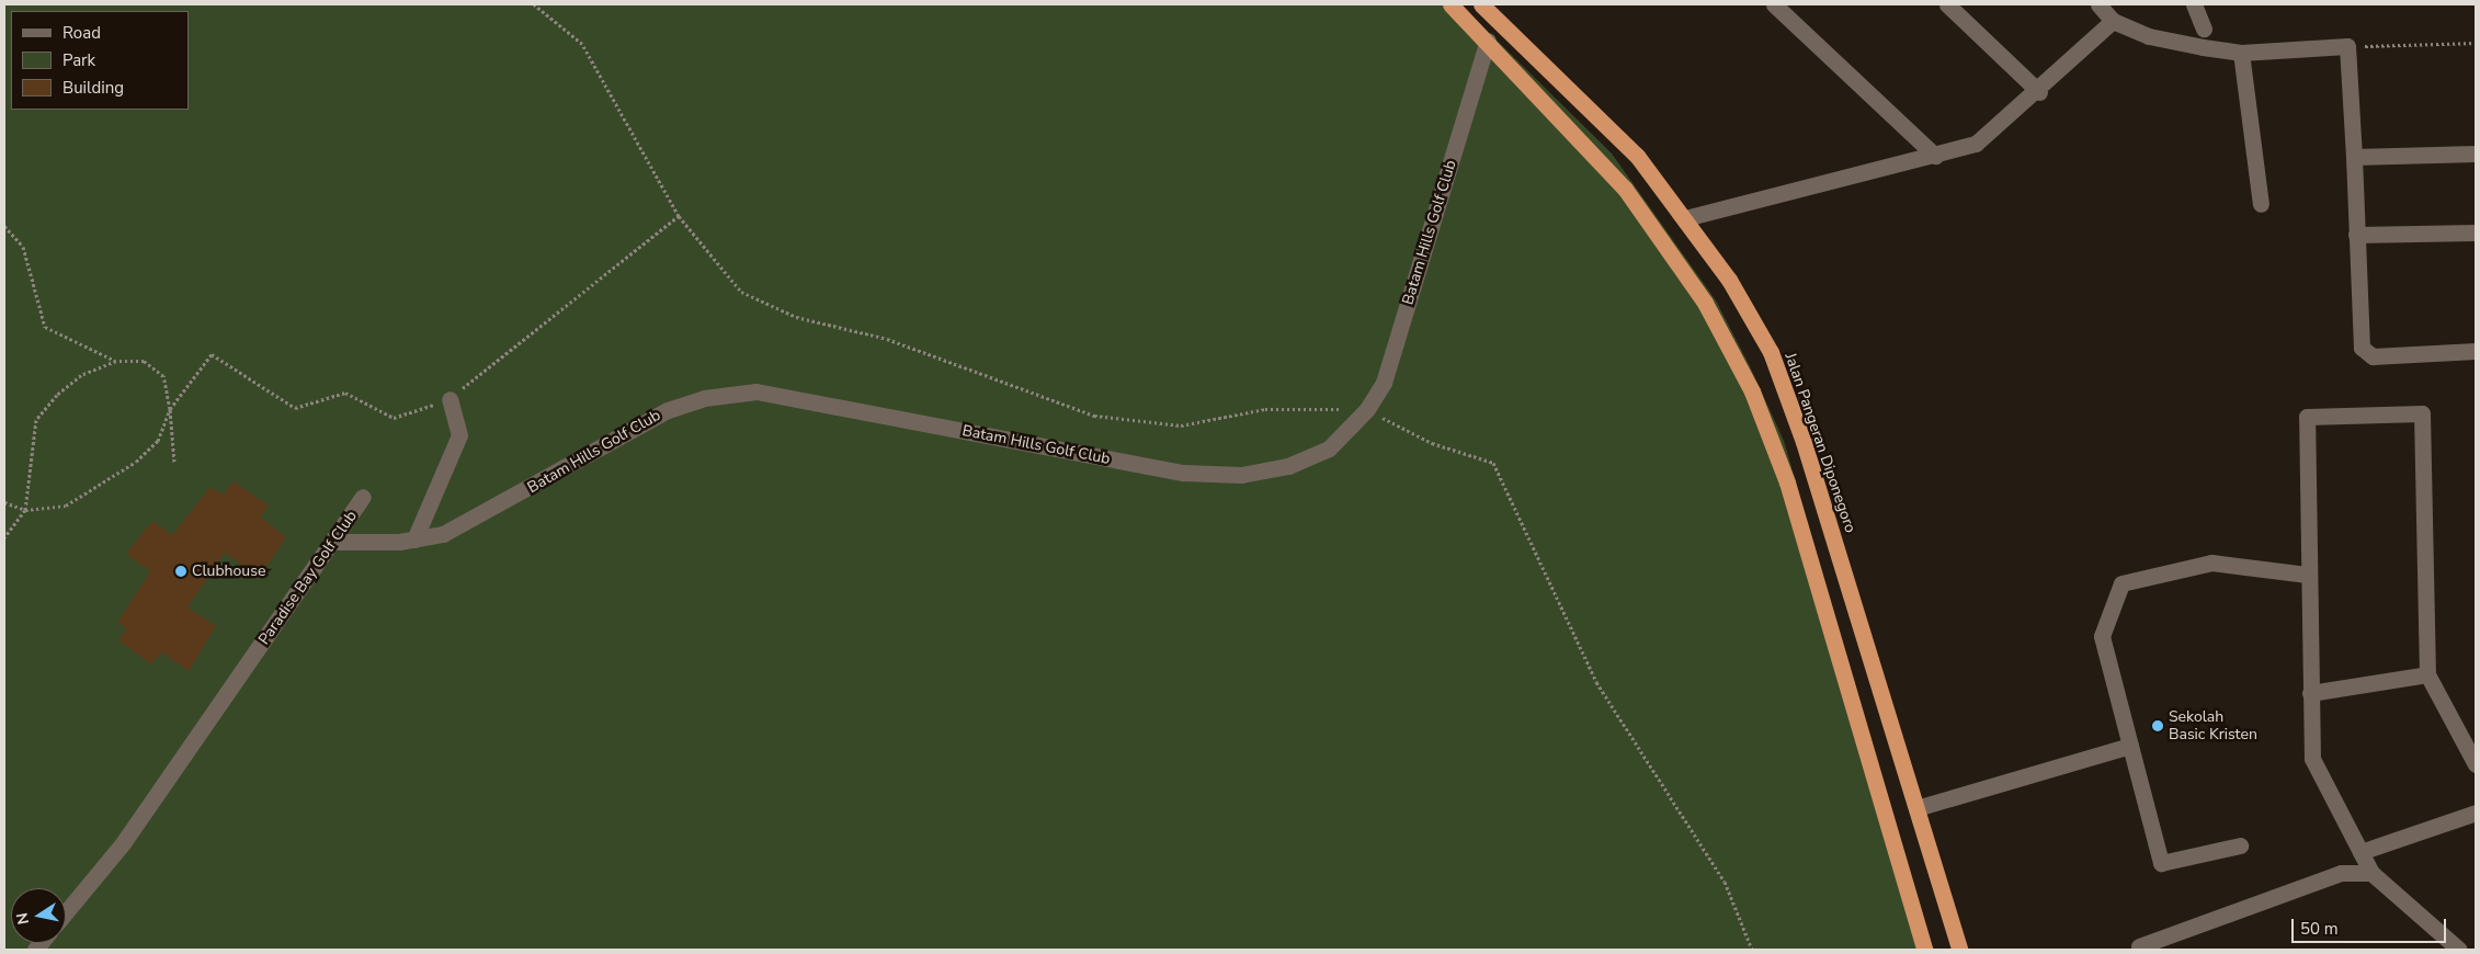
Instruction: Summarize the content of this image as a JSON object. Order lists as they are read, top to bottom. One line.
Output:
{"streets":{"highway":["Jalan Pangeran Diponegoro"],"street":["Batam Hills Golf Club","Paradise Bay Golf Club"]},"crossings":[["Batam Hills Golf Club","Paradise Bay Golf Club"]],"places":["Clubhouse","Sekolah Basic Kristen"],"legend":["Road","Park","Building"],"scale_bar":"50 m","north":"left"}
